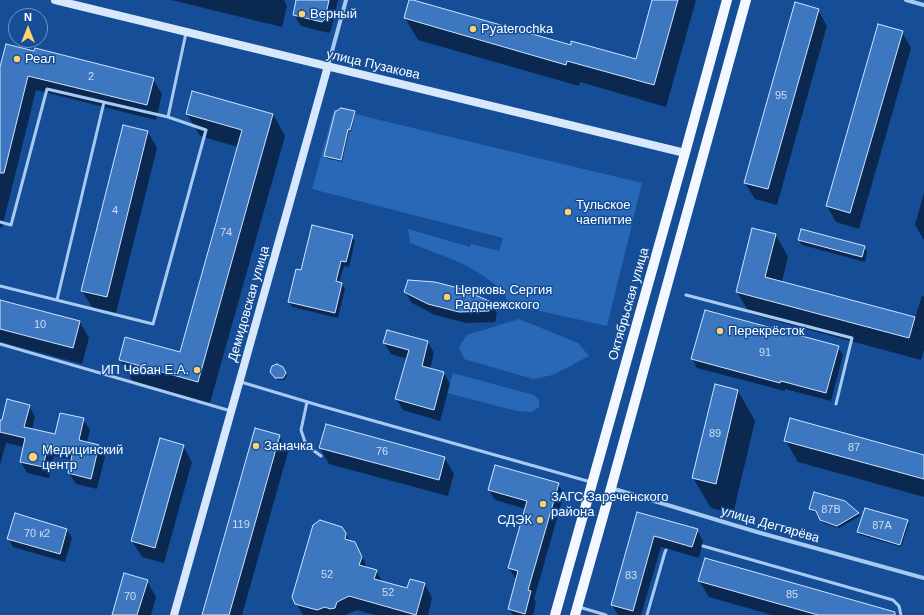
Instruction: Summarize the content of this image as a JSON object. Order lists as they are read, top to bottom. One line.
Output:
{"streets":{"main road":["Октябрьская улица"],"street":["улица Пузакова","Демидовская улица","улица Дегтярёва"]},"crossings":[["улица Пузакова","Демидовская улица"],["улица Пузакова","Октябрьская улица"]],"places":["Верный","Pyaterochka","Реал","Тульское чаепитие","Церковь Сергия Радонежского","Перекрёсток","ИП Чебан Е.А.","Заначка","Медицинский центр","ЗАГС Зареченского района","СДЭК"],"house_numbers":["2","95","4","74","10","91","89","87","76","87В","119","87А","70 к2","52","83","52","85","70"],"north":"top"}
